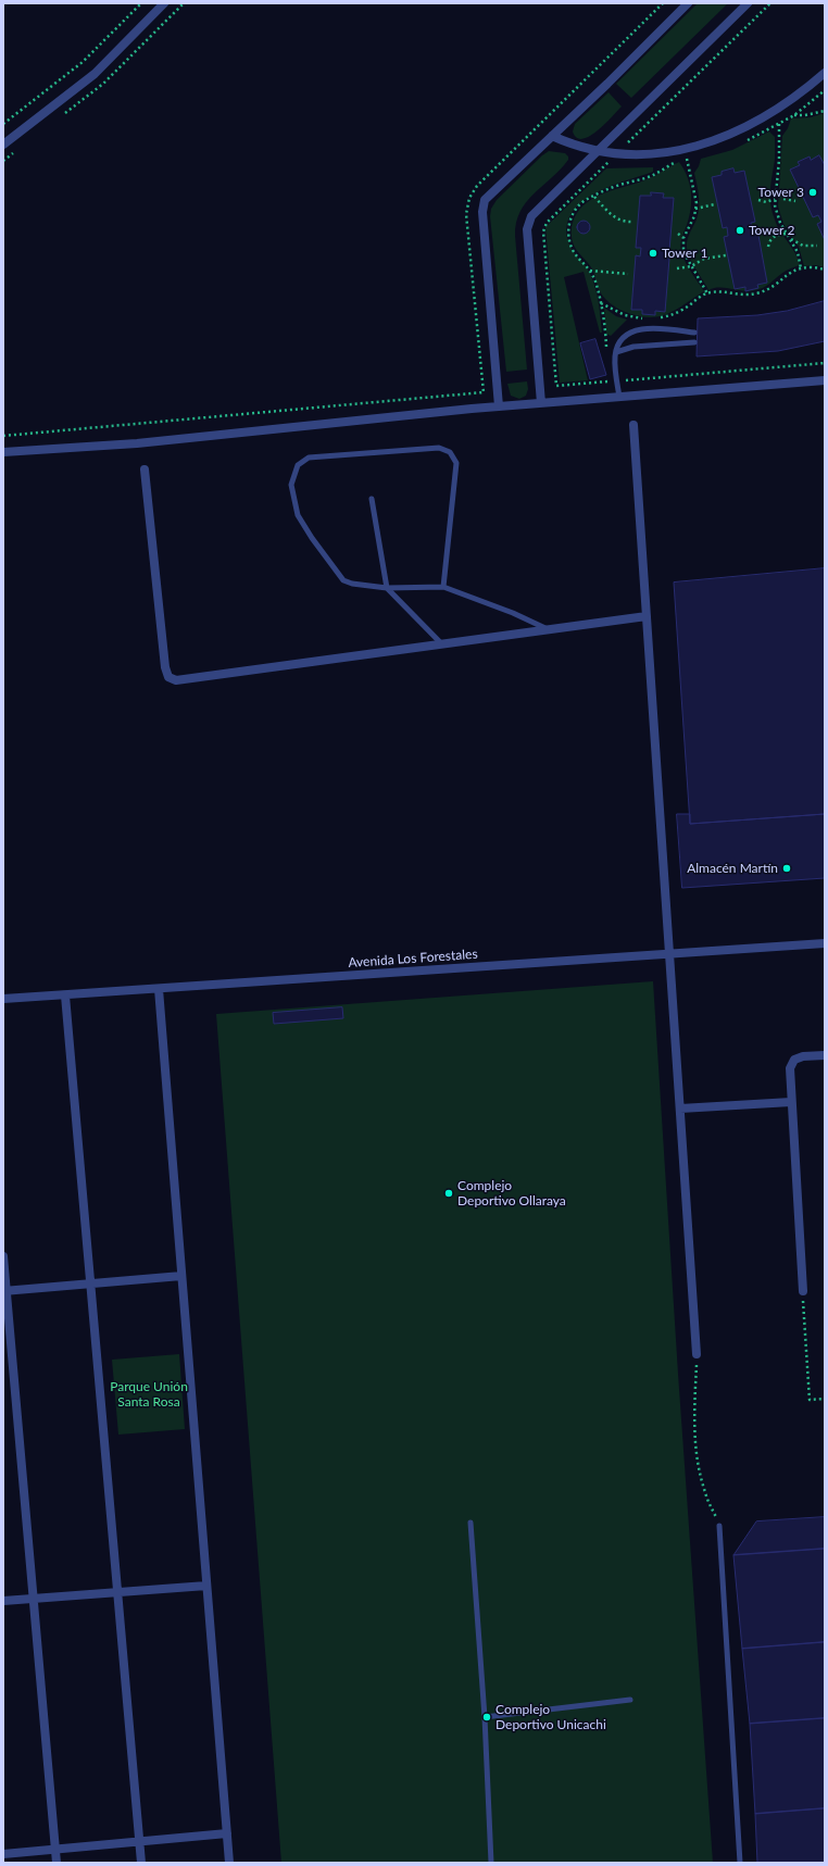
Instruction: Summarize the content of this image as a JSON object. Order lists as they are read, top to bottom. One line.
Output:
{"streets":{"street":["Avenida Los Forestales"]},"parks":["Parque Unión Santa Rosa"],"places":["Tower 3","Tower 2","Tower 1","Almacén Martín","Complejo Deportivo Ollaraya","Complejo Deportivo Unicachi"]}
